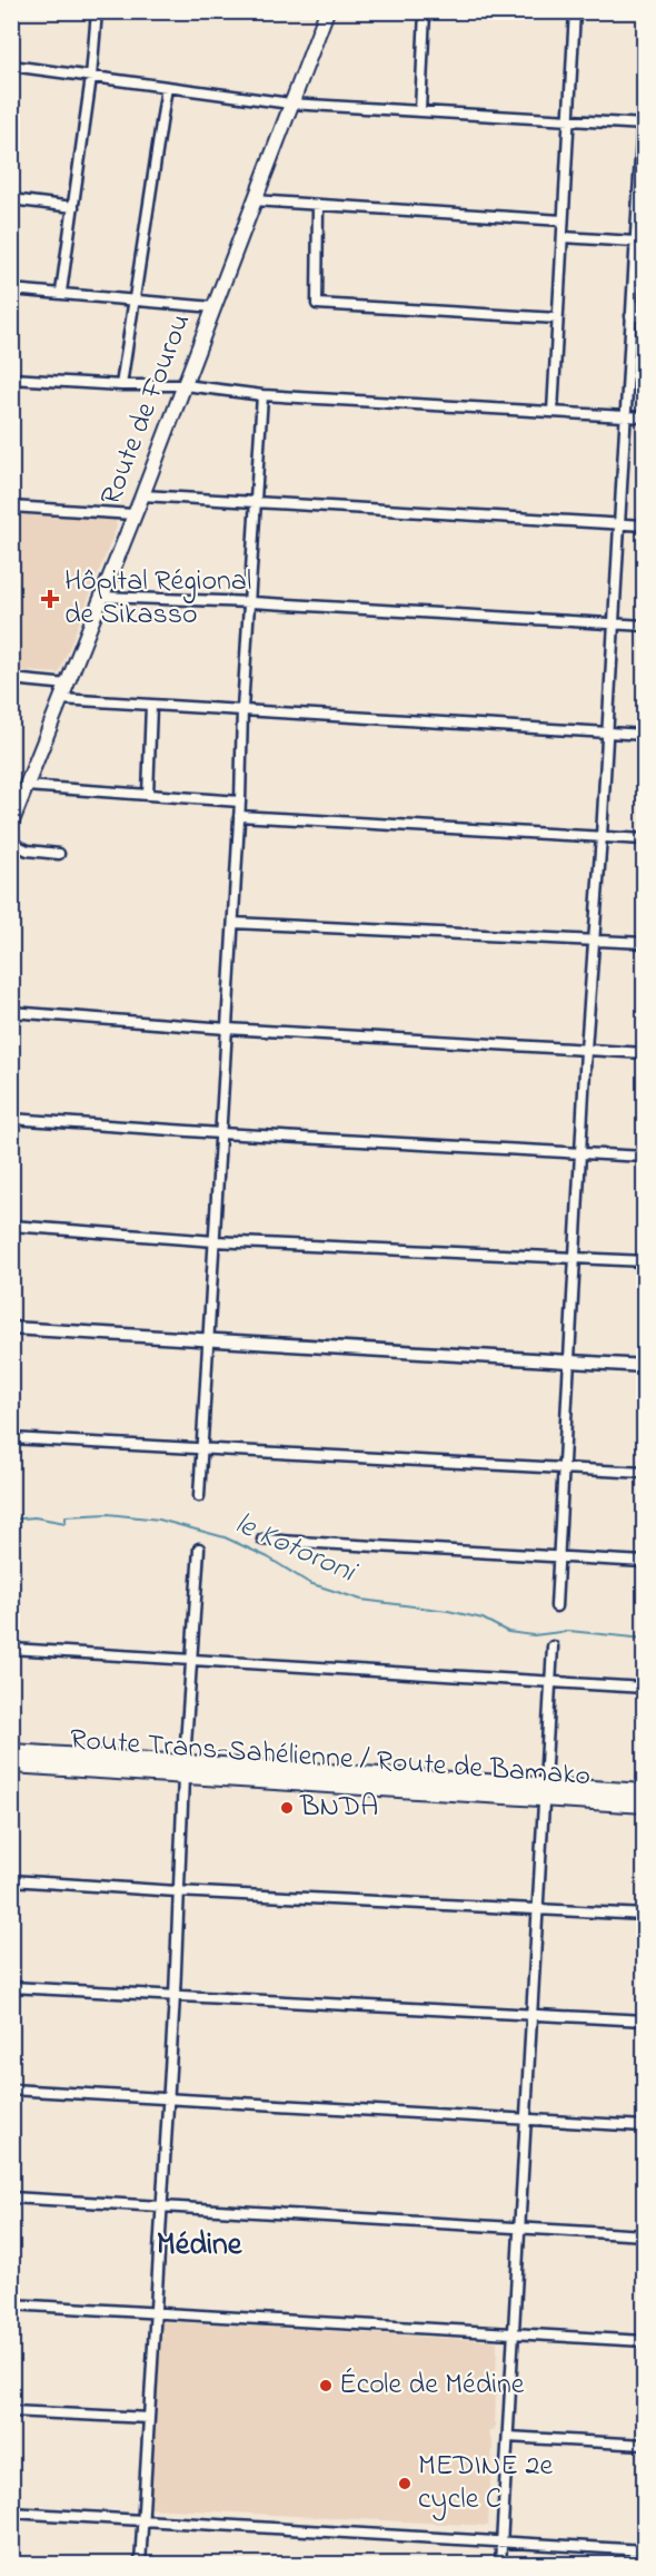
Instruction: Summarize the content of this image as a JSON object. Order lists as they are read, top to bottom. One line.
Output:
{"streets":{"highway":["Route Trans-Sahélienne / Route de Bamako"],"main road":["Route de Fourou"]},"districts":["Médine"],"water":["le Kotoroni"],"places":{"health":["Hôpital Régional de Sikasso"],"other":["BNDA","École de Médine","MEDINE 2e cycle C"]}}
